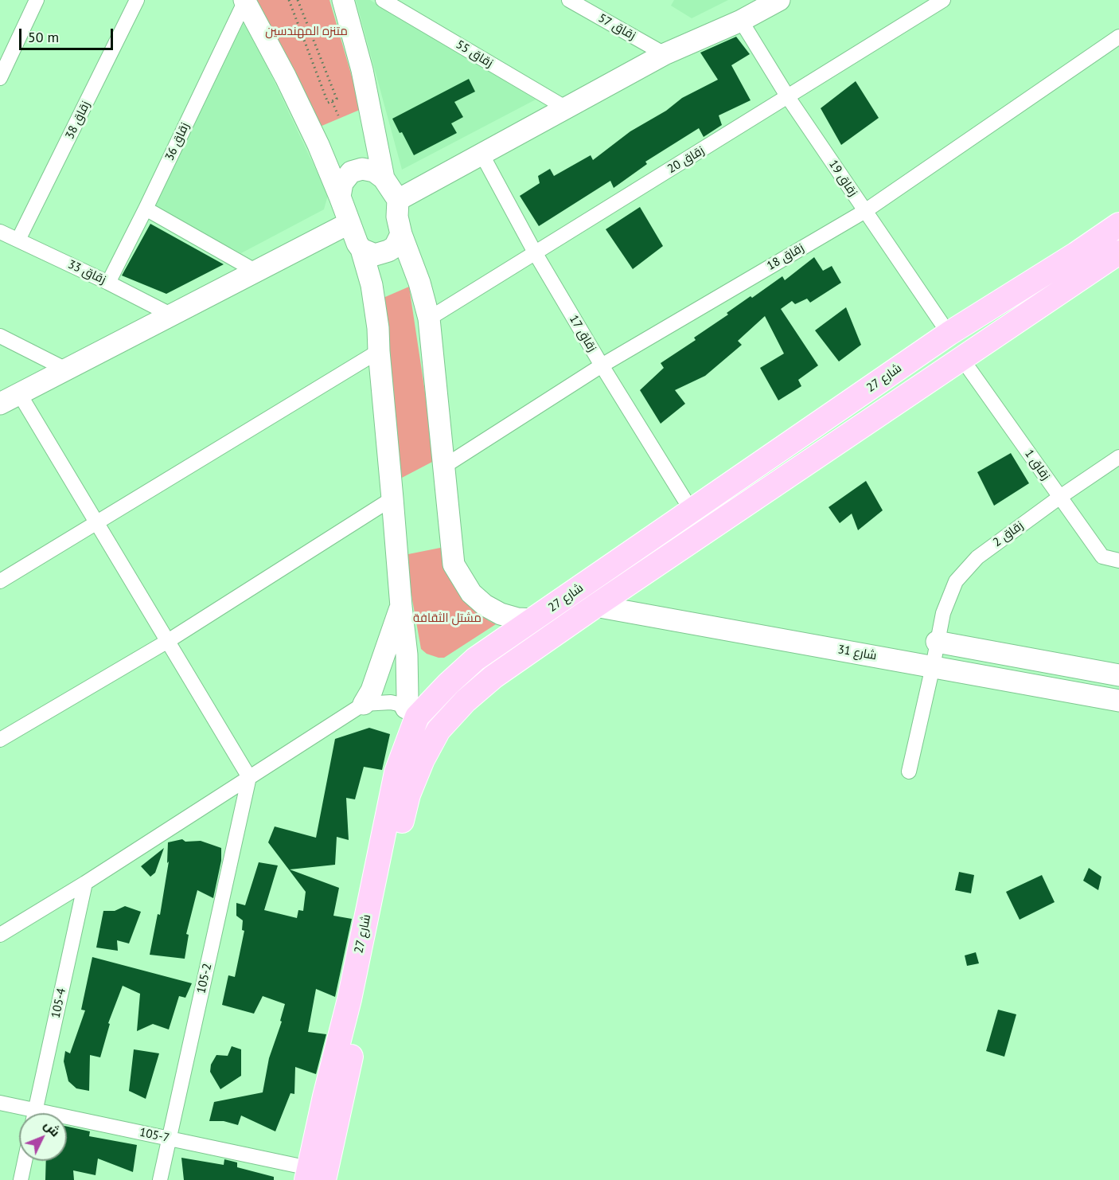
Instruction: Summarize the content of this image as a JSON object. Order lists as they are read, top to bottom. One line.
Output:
{"streets":{"main road":["شارع 27"],"street":["زقاق 57","زقاق 55","زقاق 38","زقاق 36","زقاق 20","زقاق 19","زقاق 18","زقاق 33","زقاق 17","زقاق 1","زقاق 2","شارع 31","105-2","105-4","105-7"]},"crossings":[["زقاق 38","زقاق 33"],["زقاق 36","زقاق 33"],["زقاق 20","زقاق 19"],["زقاق 20","زقاق 17"],["زقاق 19","زقاق 18"],["زقاق 19","شارع 27"],["زقاق 18","زقاق 17"],["زقاق 17","شارع 27"],["شارع 27","زقاق 1"],["شارع 27","شارع 31"],["شارع 27","105-7"],["زقاق 1","زقاق 2"],["زقاق 2","شارع 31"],["105-2","105-7"]],"parks":["متنزه المهندسين","مشتل الثقافة"],"scale_bar":"50 m","north":"top right"}
